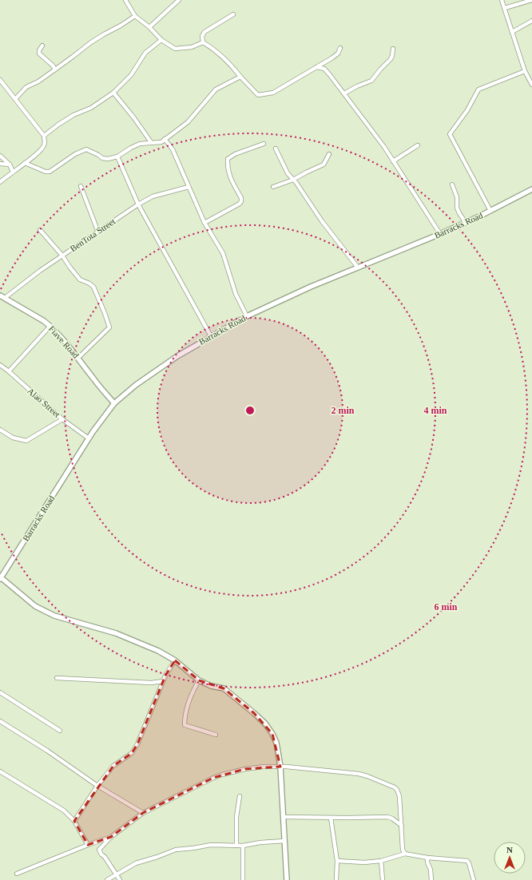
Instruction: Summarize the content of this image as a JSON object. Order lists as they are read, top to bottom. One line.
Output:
{"streets":{"street":["Barracks Road","BenTota Street","Fiave Road","Alao Street"]},"crossings":[["Barracks Road","Fiave Road"],["Barracks Road","Alao Street"],["BenTota Street","Fiave Road"]],"north":"top","rings":["2 min","4 min","6 min"]}
